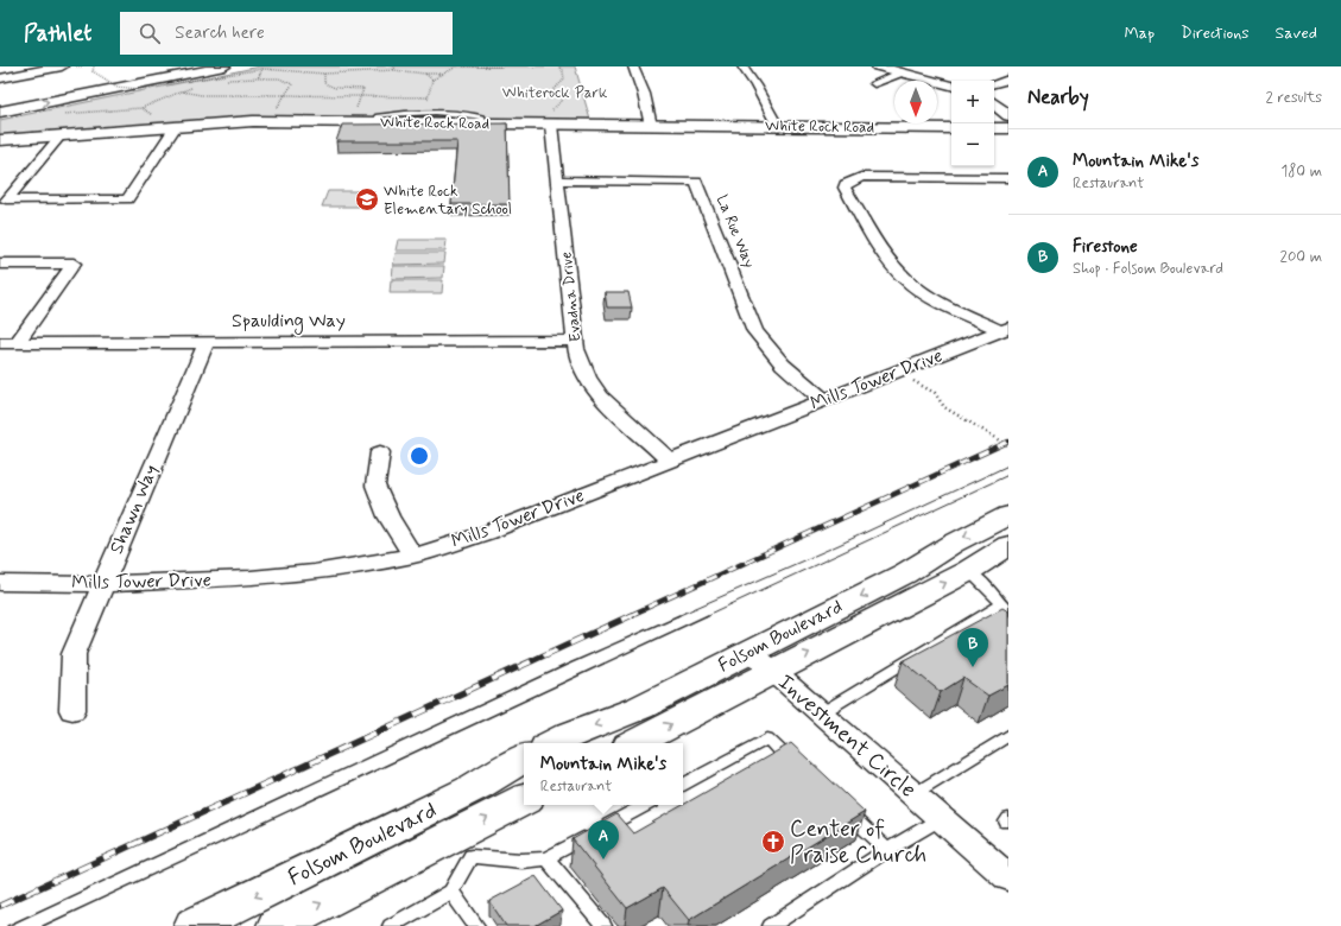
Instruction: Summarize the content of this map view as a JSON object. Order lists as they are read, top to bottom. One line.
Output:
{"streets":{"main road":["White Rock Road","Folsom Boulevard"],"street":["La Rue Way","Evadna Drive","Spaulding Way","Mills Tower Drive","Shawn Way","Investment Circle"]},"crossings":[["White Rock Road","Evadna Drive"],["La Rue Way","Evadna Drive"],["La Rue Way","Mills Tower Drive"],["Evadna Drive","Spaulding Way"],["Evadna Drive","Mills Tower Drive"],["Spaulding Way","Shawn Way"],["Mills Tower Drive","Shawn Way"],["Folsom Boulevard","Investment Circle"]],"parks":["Whiterock Park"],"places":{"school or university":["White Rock Elementary School"],"church":["Center of Praise Church"]},"north":"bottom","page":{"header":"Pathlet","search":"Search here","nav":["Map","Directions","Saved"],"heading":["Nearby","2 results"],"map_buttons":["+","−"],"list":[{"mark":"A","name":"Mountain Mike's","note":"Restaurant","value":"180 m"},{"mark":"B","name":"Firestone","note":"Shop · Folsom Boulevard","value":"200 m"}],"pins":["B","A"],"popup":["Mountain Mike's","Restaurant"]}}
